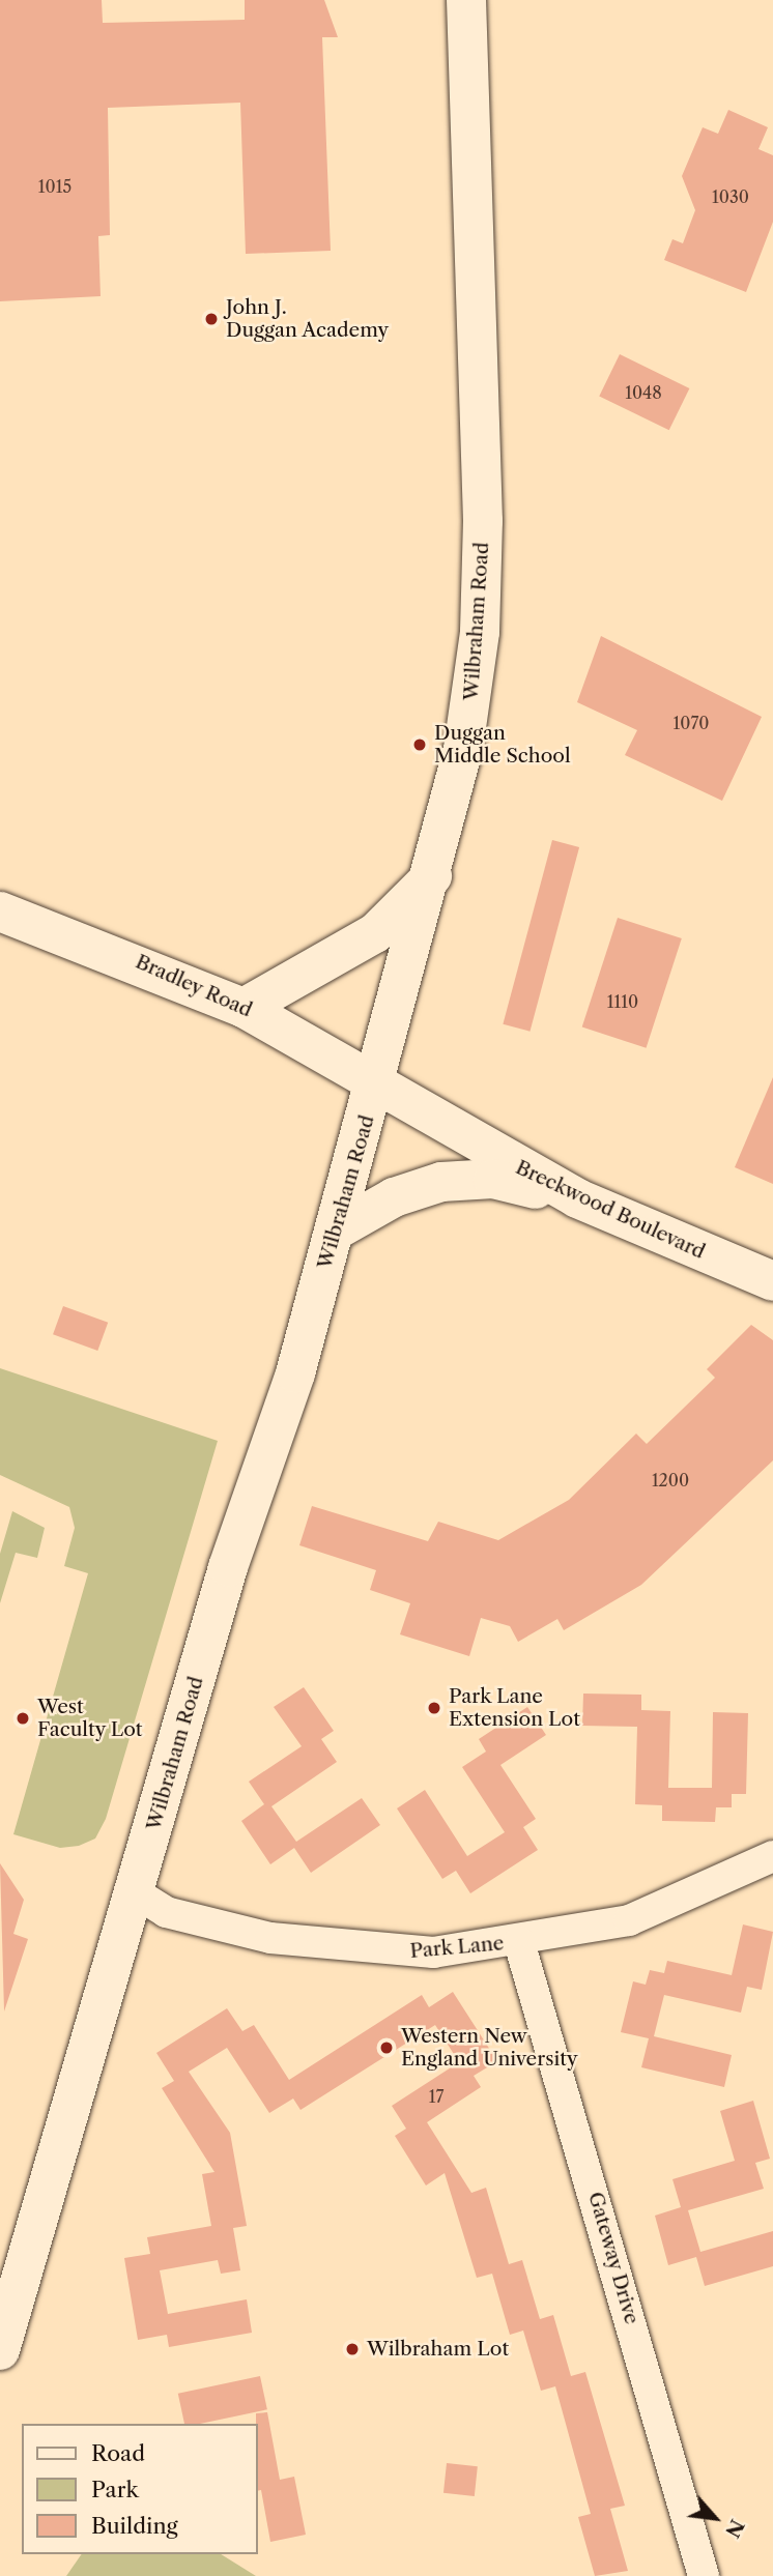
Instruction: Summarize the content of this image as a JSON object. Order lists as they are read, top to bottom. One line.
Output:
{"streets":{"main road":["Wilbraham Road","Bradley Road","Breckwood Boulevard"],"street":["Park Lane","Gateway Drive"]},"crossings":[["Wilbraham Road","Bradley Road"],["Wilbraham Road","Breckwood Boulevard"],["Wilbraham Road","Park Lane"],["Bradley Road","Breckwood Boulevard"],["Park Lane","Gateway Drive"]],"places":["John J. Duggan Academy","Duggan Middle School","Park Lane Extension Lot","West Faculty Lot","Western New England University","Wilbraham Lot"],"house_numbers":["1015","1030","1048","1070","1110","1200","17"],"legend":["Road","Park","Building"],"north":"bottom right"}
